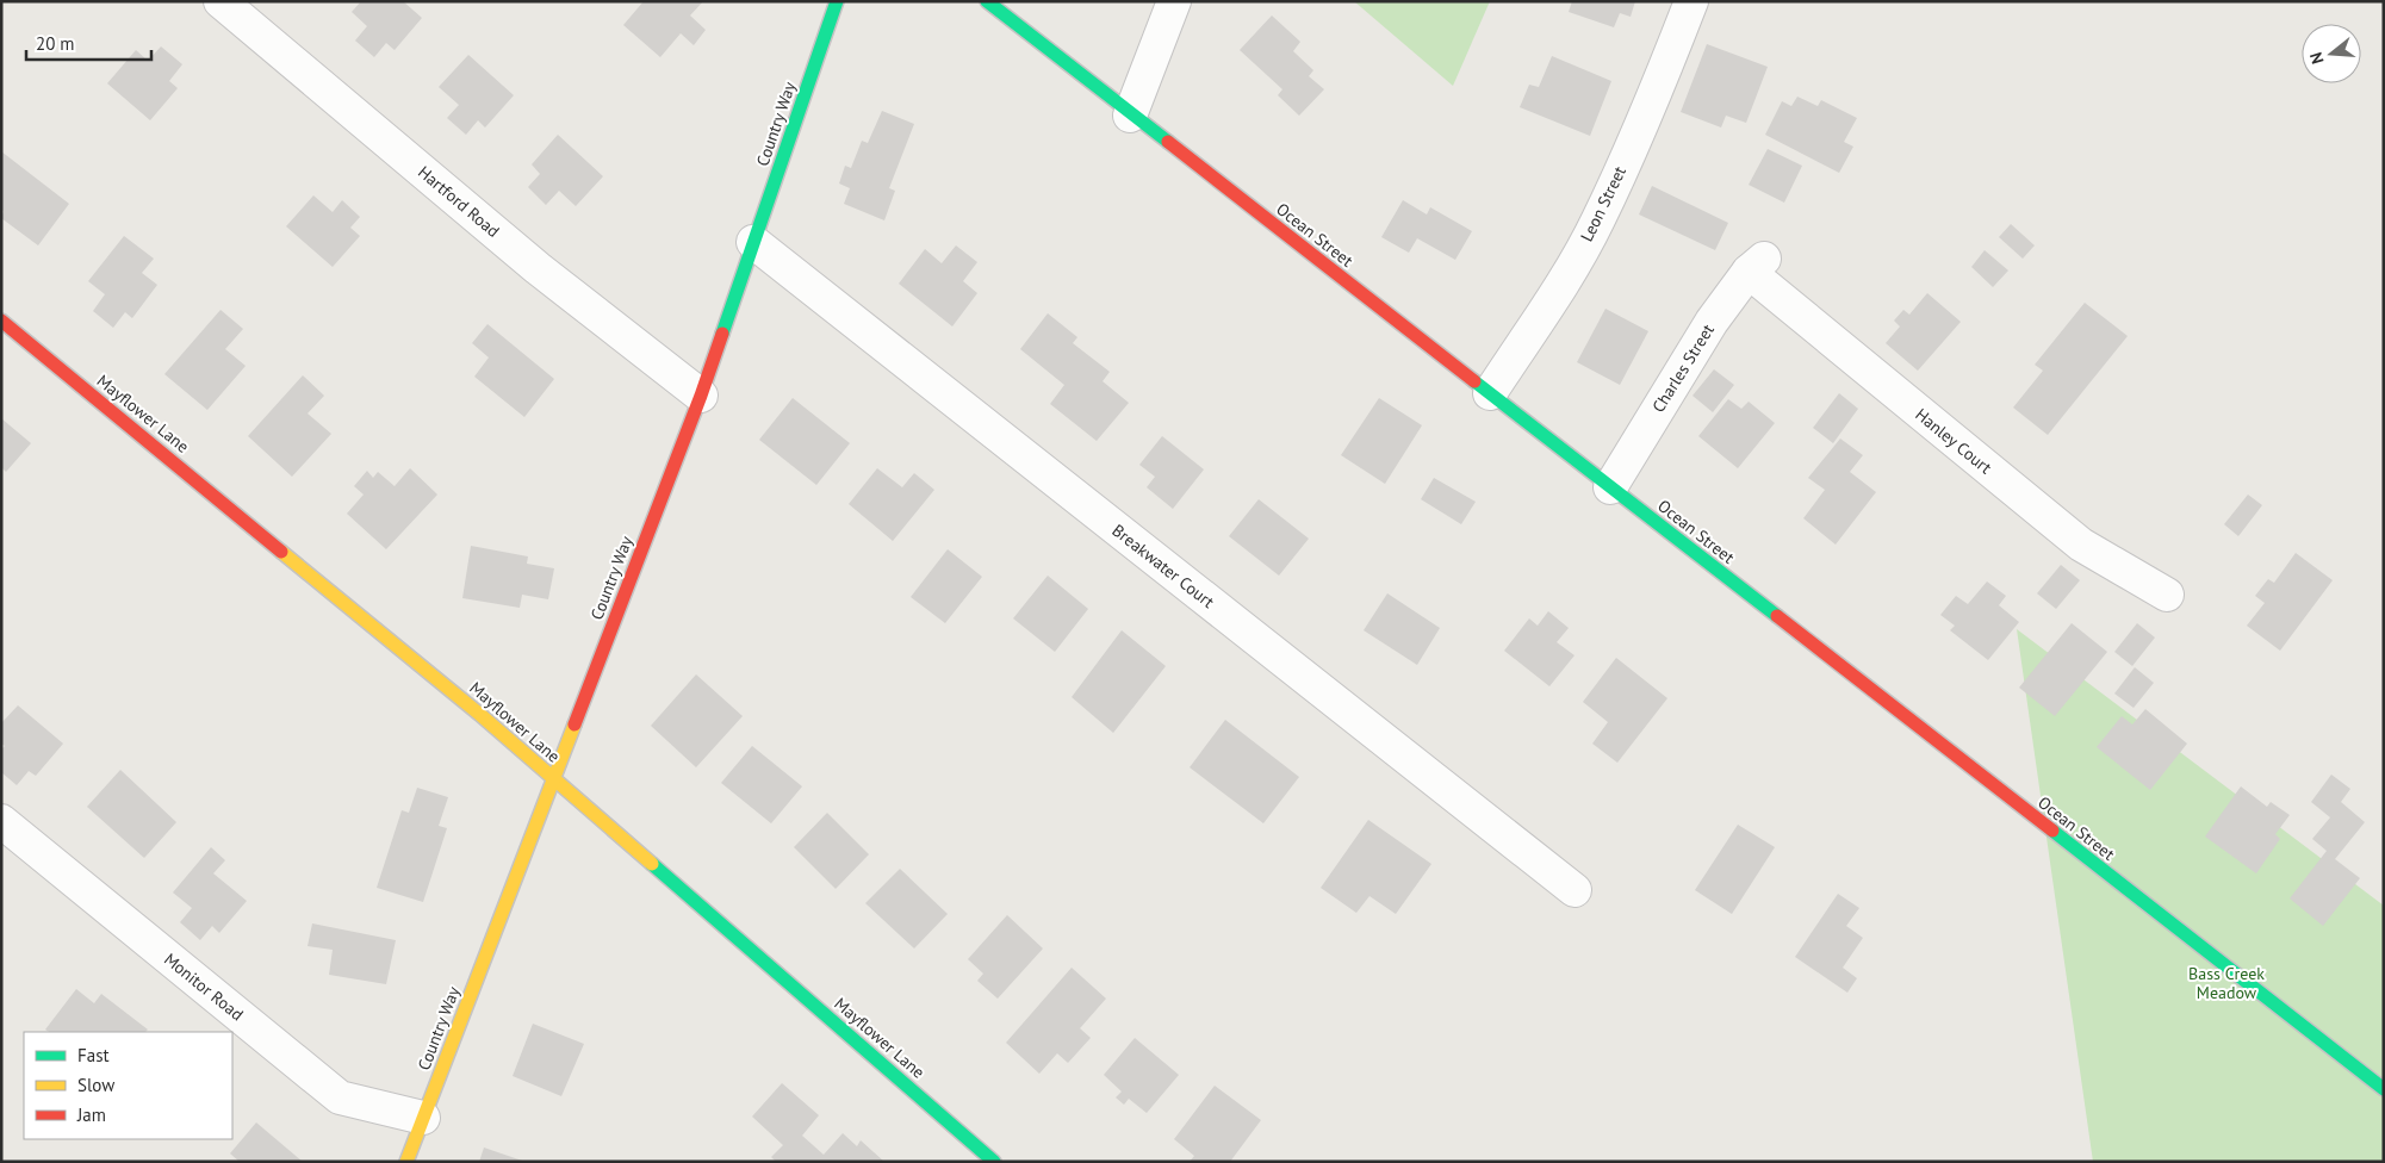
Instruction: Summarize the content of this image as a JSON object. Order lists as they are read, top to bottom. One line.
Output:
{"streets":{"street":["Country Way","Hartford Road","Leon Street","Ocean Street","Charles Street","Mayflower Lane","Hanley Court","Breakwater Court","Monitor Road"]},"crossings":[["Country Way","Hartford Road"],["Country Way","Mayflower Lane"],["Country Way","Breakwater Court"],["Country Way","Monitor Road"],["Leon Street","Ocean Street"],["Ocean Street","Charles Street"],["Charles Street","Hanley Court"]],"parks":["Bass Creek Meadow"],"legend":["Fast","Slow","Jam"],"scale_bar":"20 m","north":"left"}
